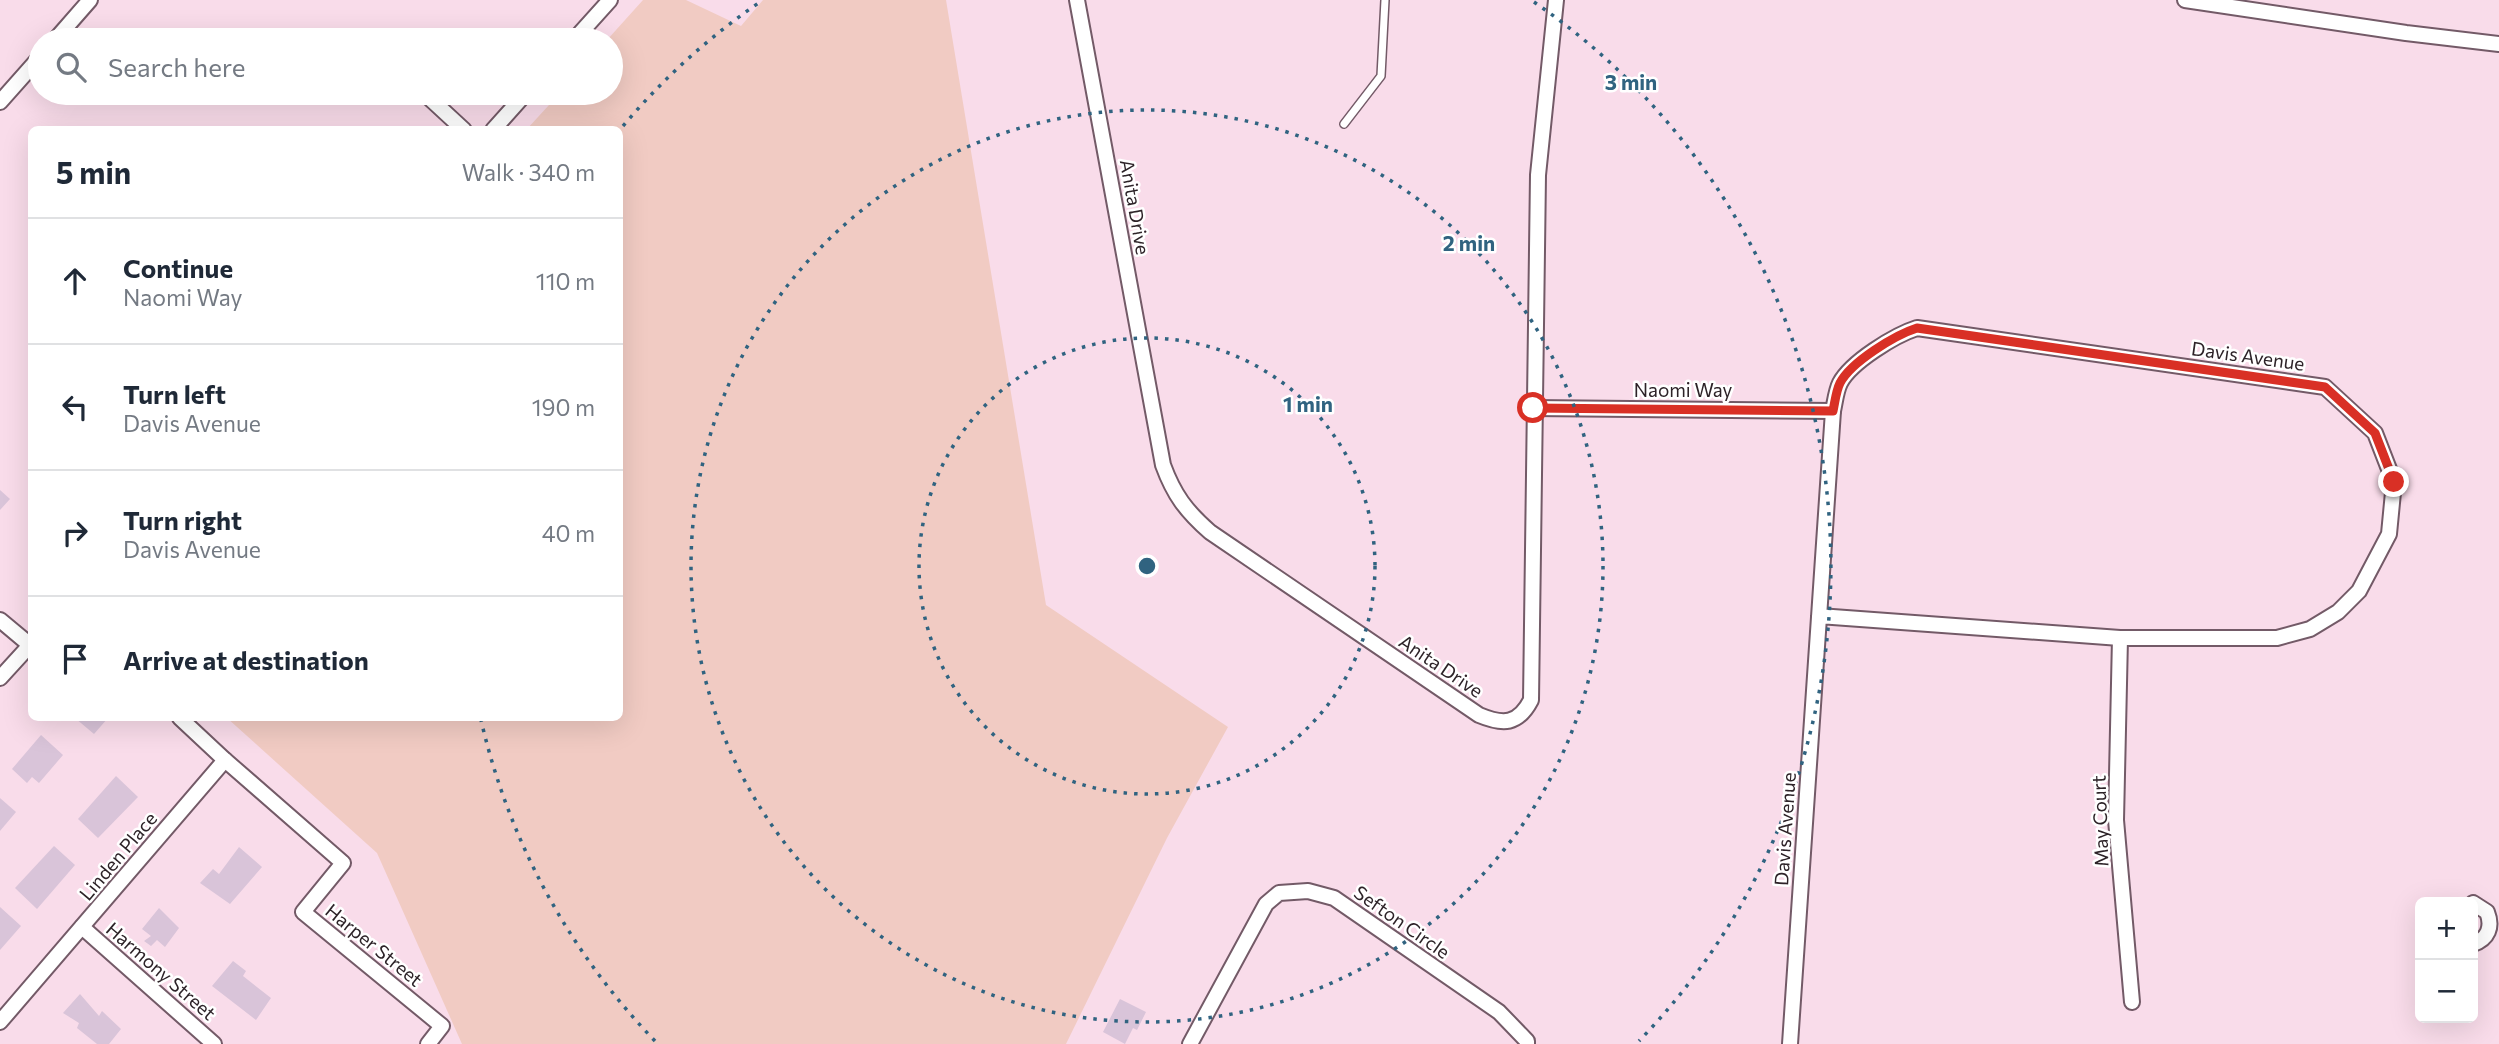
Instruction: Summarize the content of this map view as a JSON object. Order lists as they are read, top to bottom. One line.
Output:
{"streets":{"street":["Anita Drive","Davis Avenue","Naomi Way","May Court","Linden Place","Sefton Circle","Harper Street","Harmony Street"]},"crossings":[["Anita Drive","Naomi Way"],["Davis Avenue","Naomi Way"],["Davis Avenue","May Court"],["Linden Place","Harper Street"],["Linden Place","Harmony Street"]],"page":{"search":"Search here","heading":["5 min","Walk · 340 m"],"list":[["Continue","Naomi Way","110 m"],["Turn left","Davis Avenue","190 m"],["Turn right","Davis Avenue","40 m"],"Arrive at destination"],"map_buttons":["+","−"]},"rings":["3 min","2 min","1 min"]}
